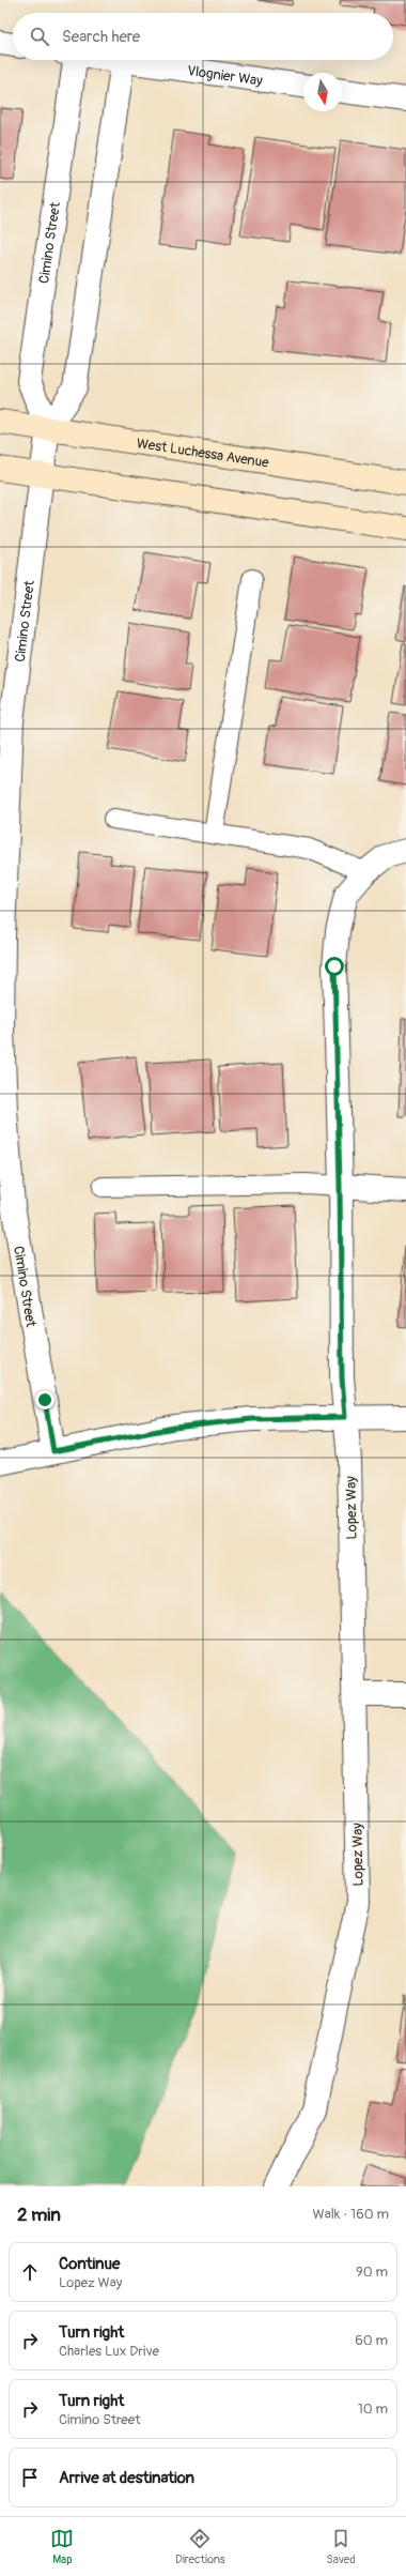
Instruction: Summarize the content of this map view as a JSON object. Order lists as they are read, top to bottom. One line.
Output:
{"streets":{"street":["Vlognier Way","Cimino Street","West Luchessa Avenue","Lopez Way"]},"crossings":[["Vlognier Way","Cimino Street"],["Cimino Street","West Luchessa Avenue"]],"north":"bottom","page":{"search":"Search here","heading":["2 min","Walk · 160 m"],"list":[["Continue","Lopez Way","90 m"],["Turn right","Charles Lux Drive","60 m"],["Turn right","Cimino Street","10 m"],"Arrive at destination"],"nav":["Map","Directions","Saved"]}}
